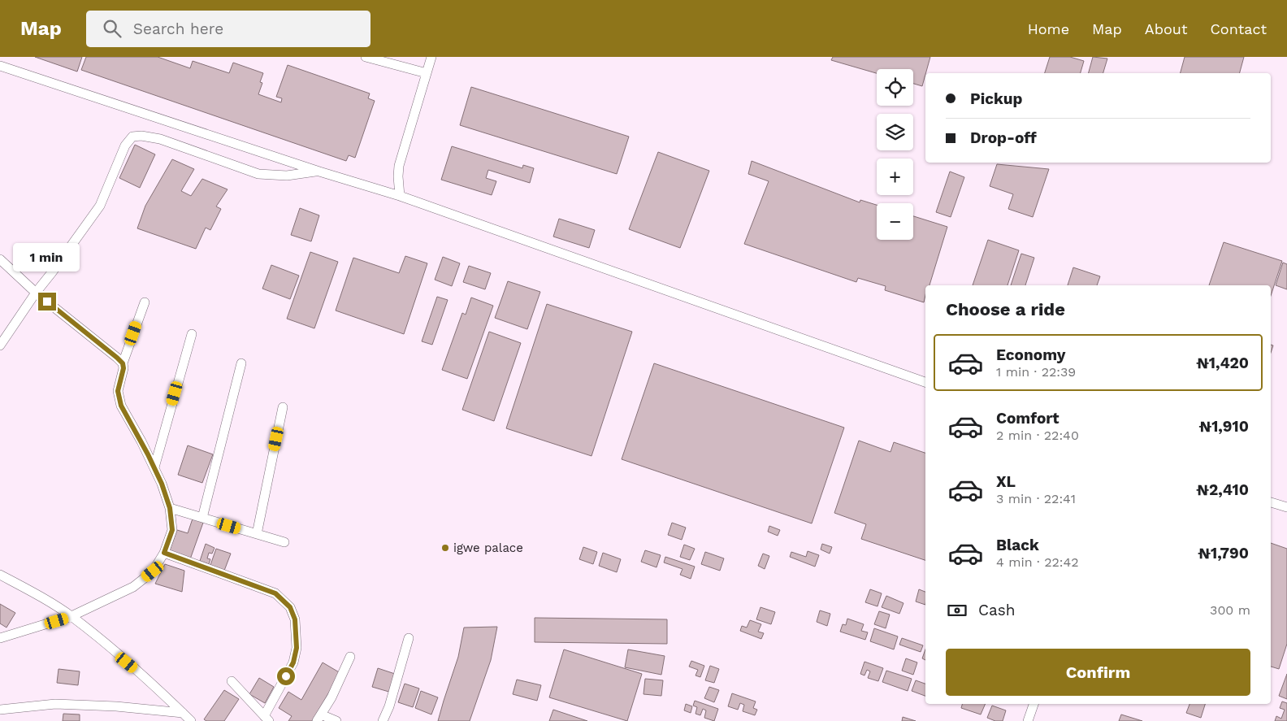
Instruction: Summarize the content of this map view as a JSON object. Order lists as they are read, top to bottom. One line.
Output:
{"places":["igwe palace"],"page":{"header":"Map","search":"Search here","nav":["Home","Map","About","Contact"],"map_buttons":["+","−"],"banner":["Pickup","Drop-off"],"bubble":"1 min","heading":"Choose a ride","list":[{"name":"Economy","note":"1 min · 22:39","value":"₦1,420"},{"name":"Comfort","note":"2 min · 22:40","value":"₦1,910"},{"name":"XL","note":"3 min · 22:41","value":"₦2,410"},{"name":"Black","note":"4 min · 22:42","value":"₦1,790"}],"pay":["Cash","300 m"],"buttons":"Confirm"}}
